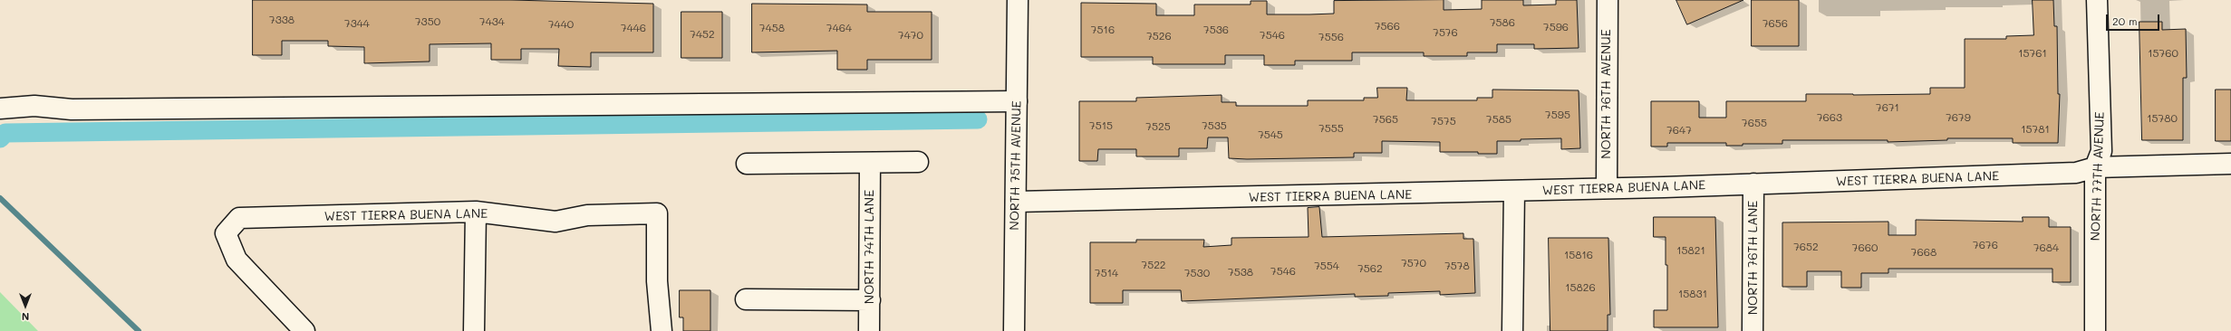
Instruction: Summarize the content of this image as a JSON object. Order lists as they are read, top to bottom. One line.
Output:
{"streets":{"street":["NORTH 76TH AVENUE","NORTH 75TH AVENUE","NORTH 77TH AVENUE","WEST TIERRA BUENA LANE","NORTH 74TH LANE","NORTH 76TH LANE"]},"crossings":[["NORTH 76TH AVENUE","WEST TIERRA BUENA LANE"],["NORTH 75TH AVENUE","WEST TIERRA BUENA LANE"],["NORTH 77TH AVENUE","WEST TIERRA BUENA LANE"],["WEST TIERRA BUENA LANE","NORTH 76TH LANE"]],"house_numbers":["7338","7350","7434","7586","7344","7656","7440","7566","7596","7446","7458","7464","7516","7536","7576","7452","7470","7546","7526","7556","15761","15760","7671","7595","7663","7679","15780","7565","7585","7575","7655","7515","7535","7525","7555","15781","7647","7545","7676","7652","7660","7684","15821","7668","15816","7570","7522","7554","7578","7562","7546","7538","7514","7530","15826","15831"],"scale_bar":"20 m","north":"bottom"}
